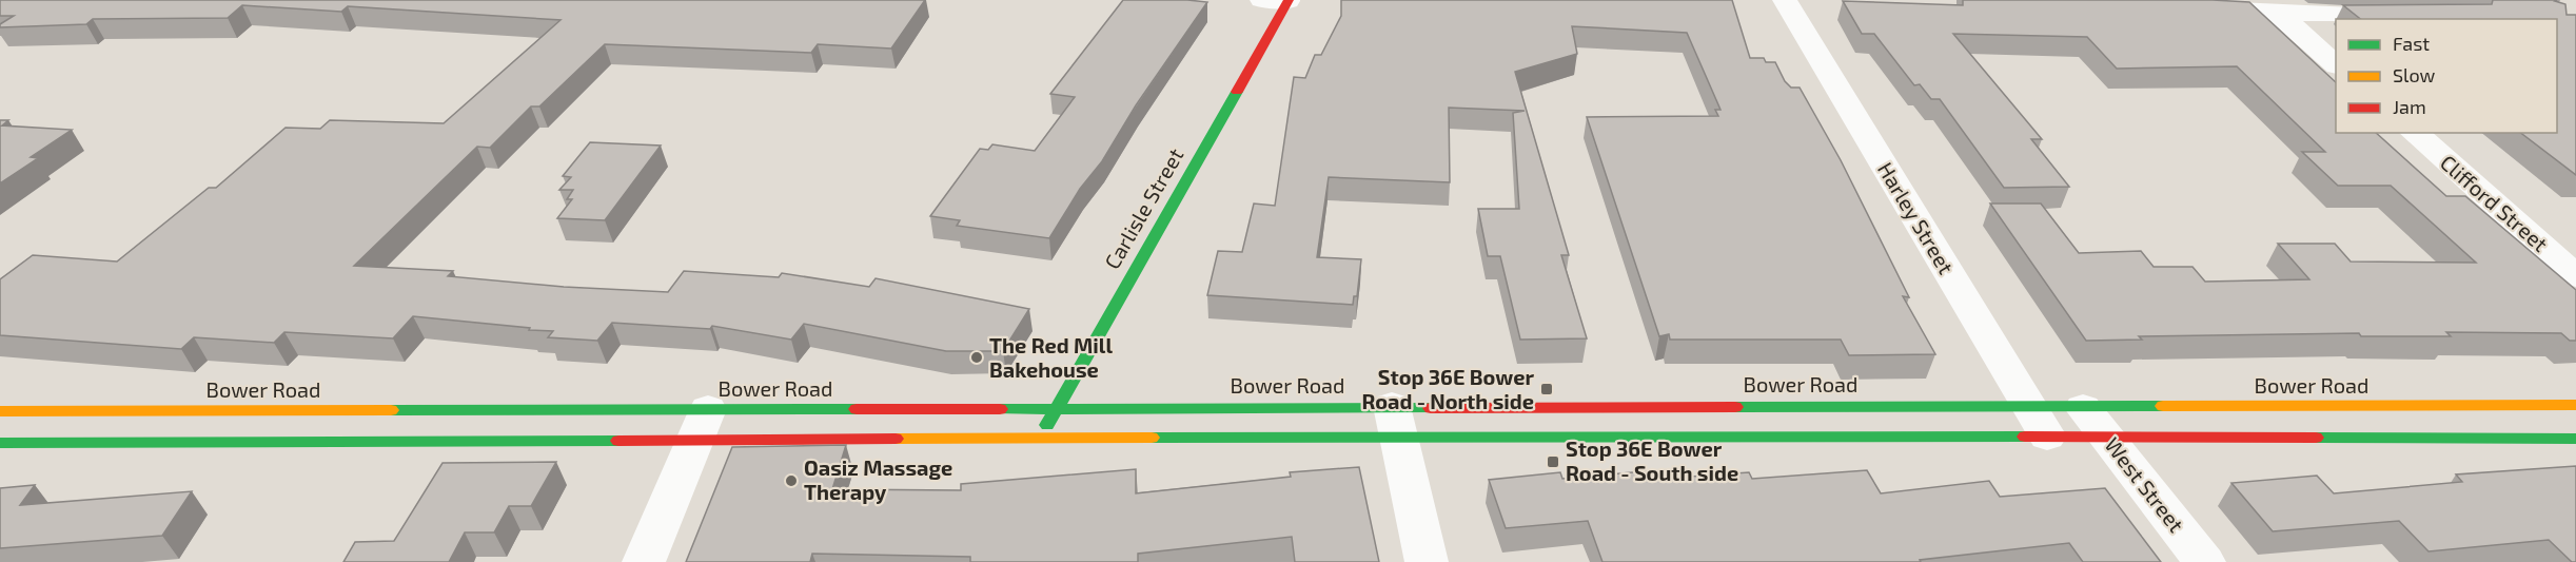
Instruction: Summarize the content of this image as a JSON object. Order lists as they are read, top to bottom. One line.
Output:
{"streets":{"main road":["Carlisle Street","Bower Road"],"street":["Clifford Street","Harley Street","West Street"]},"crossings":[["Carlisle Street","Bower Road"],["Harley Street","Bower Road"],["Bower Road","West Street"]],"places":{"other":["The Red Mill Bakehouse","Oasiz Massage Therapy"],"transit":["Stop 36E Bower Road - North side","Stop 36E Bower Road - South side"]},"legend":["Fast","Slow","Jam"]}
